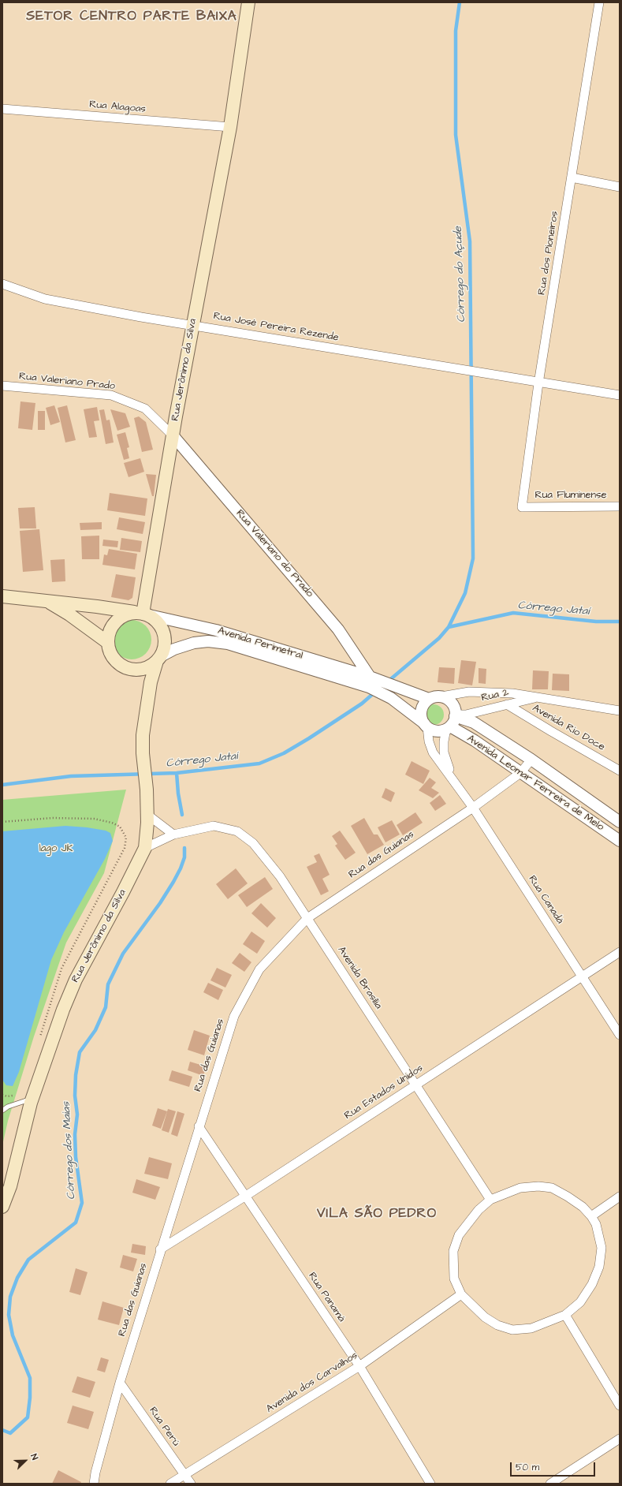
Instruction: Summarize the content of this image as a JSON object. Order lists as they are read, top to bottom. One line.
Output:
{"streets":{"main road":["Rua Jerônimo da Silva","Avenida Perimetral"],"street":["Rua Alagoas","Rua dos Pioneiros","Rua José Pereira Rezende","Rua Valeriano Prado","Rua Fluminense","Rua Valeriano do Prado","Rua 2","Avenida Rio Doce","Avenida Leomar Ferreira de Melo","Rua das Guianas","Rua Canadá","Avenida Brasília","Rua Estados Unidos","Rua Panamá","Avenida dos Carvalhos","Rua Perú"]},"crossings":[["Rua Alagoas","Rua Jerônimo da Silva"],["Rua dos Pioneiros","Rua José Pereira Rezende"],["Rua dos Pioneiros","Rua Fluminense"],["Rua José Pereira Rezende","Rua Jerônimo da Silva"],["Rua Jerônimo da Silva","Rua Valeriano Prado"],["Rua Jerônimo da Silva","Rua Valeriano do Prado"],["Rua Jerônimo da Silva","Avenida Perimetral"],["Rua Jerônimo da Silva","Avenida Brasília"],["Rua Valeriano Prado","Rua Valeriano do Prado"],["Rua Valeriano do Prado","Avenida Perimetral"],["Avenida Perimetral","Rua 2"],["Avenida Perimetral","Avenida Leomar Ferreira de Melo"],["Avenida Perimetral","Rua Canadá"],["Rua 2","Avenida Rio Doce"],["Rua 2","Avenida Leomar Ferreira de Melo"],["Rua 2","Rua Canadá"],["Avenida Leomar Ferreira de Melo","Rua das Guianas"],["Avenida Leomar Ferreira de Melo","Rua Canadá"],["Rua das Guianas","Rua Canadá"],["Rua das Guianas","Avenida Brasília"],["Rua das Guianas","Rua Estados Unidos"],["Rua das Guianas","Rua Panamá"],["Rua das Guianas","Rua Perú"],["Rua Canadá","Rua Estados Unidos"],["Avenida Brasília","Rua Estados Unidos"],["Rua Estados Unidos","Rua Panamá"],["Rua Panamá","Avenida dos Carvalhos"],["Avenida dos Carvalhos","Rua Perú"]],"districts":["SETOR CENTRO PARTE BAIXA","VILA SÃO PEDRO"],"water":["Córrego do Açude","Córrego Jataí","Córrego dos Maias"],"parks":["lago JK"],"scale_bar":"50 m","north":"top right"}
